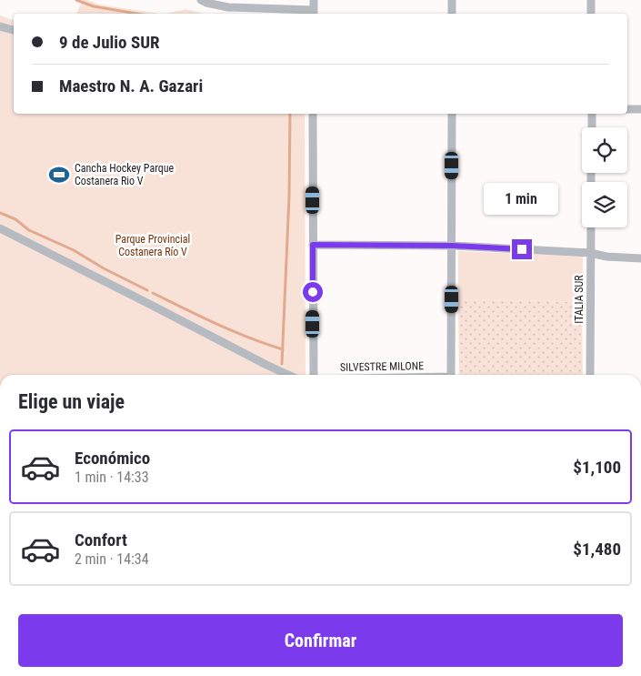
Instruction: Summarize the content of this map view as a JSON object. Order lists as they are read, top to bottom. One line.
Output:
{"streets":{"street":["ITALIA SUR"]},"parks":["Parque Provincial Costanera Río V"],"places":{"sports":["Cancha Hockey Parque Costanera Rio V"]},"page":{"banner":["9 de Julio SUR","Maestro N. A. Gazari"],"bubble":"1 min","heading":"Elige un viaje","list":[{"name":"Económico","note":"1 min · 14:33","value":"$1,100"},{"name":"Confort","note":"2 min · 14:34","value":"$1,480"}],"buttons":"Confirmar"}}
